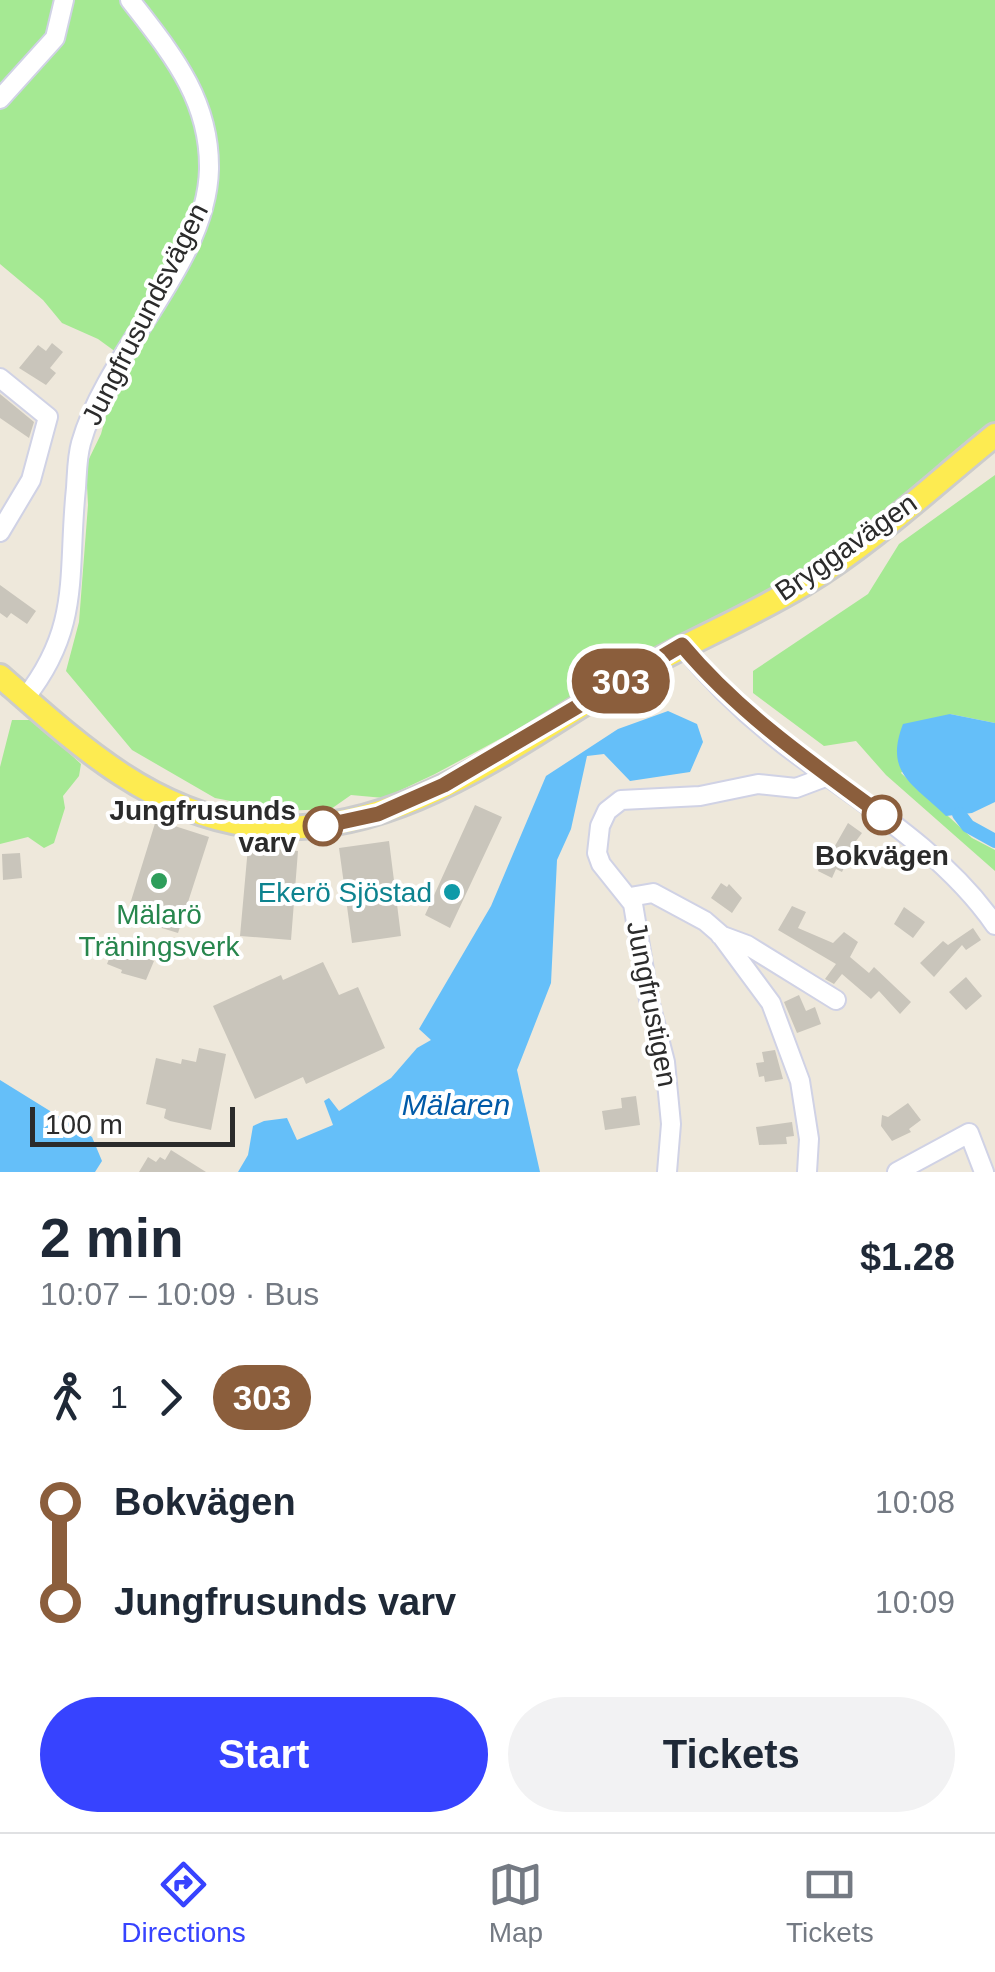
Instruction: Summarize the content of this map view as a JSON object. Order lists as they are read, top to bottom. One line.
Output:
{"streets":{"main road":["Bryggavägen"],"street":["Jungfrusundsvägen","Jungfrustigen"]},"crossings":[["Jungfrusundsvägen","Bryggavägen"]],"water":["Mälaren"],"places":["Bokvägen","Jungfrusunds varv","Mälarö Träningsverk","Ekerö Sjöstad"],"lines":["bus line 303"],"scale_bar":"100 m","page":{"on_map":"303","scale":"100 m","heading":["2 min","10:07 – 10:09 · Bus","$1.28"],"legs":["1","303"],"list":[{"name":"Bokvägen","value":"10:08"},{"name":"Jungfrusunds varv","value":"10:09"}],"buttons":["Start","Tickets"],"tabs":["Directions","Map","Tickets"]}}
